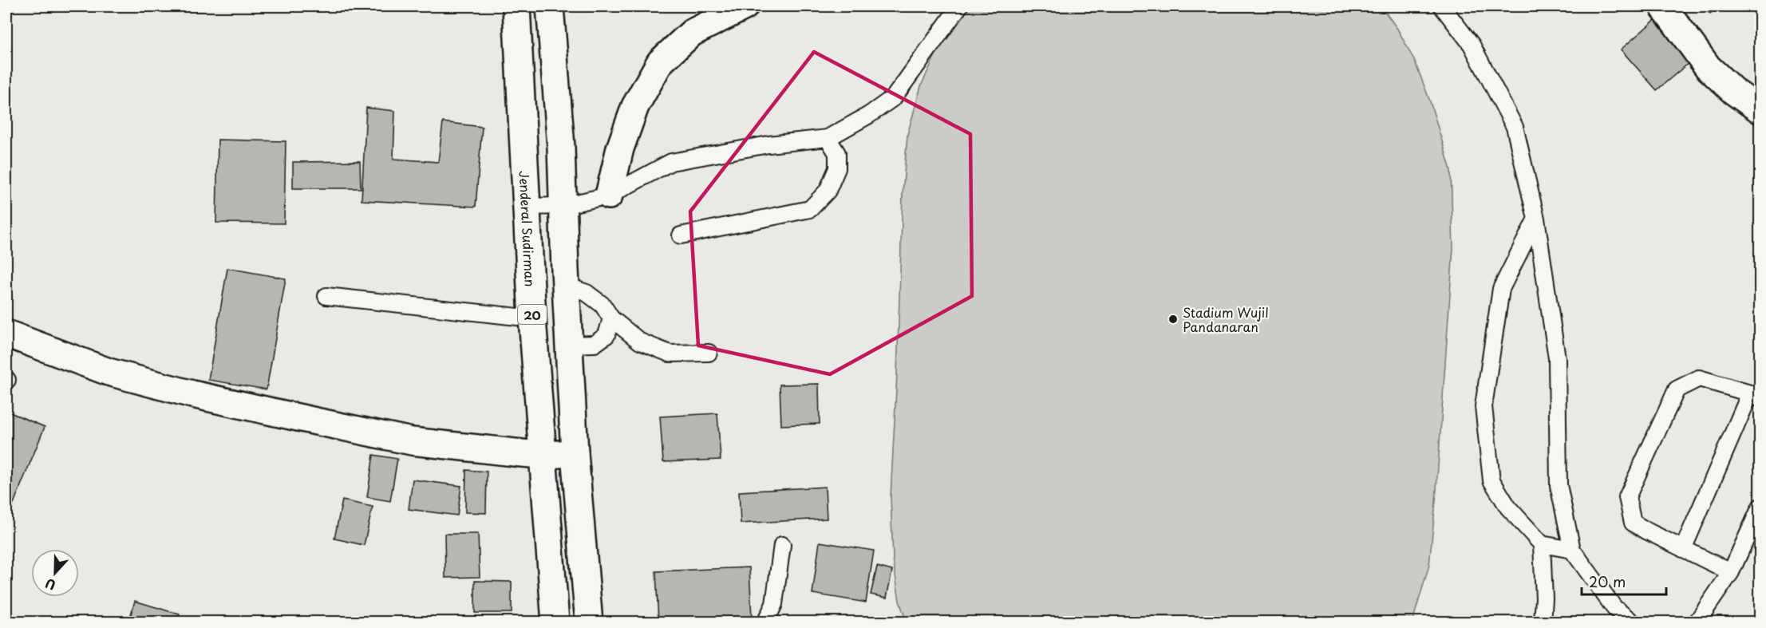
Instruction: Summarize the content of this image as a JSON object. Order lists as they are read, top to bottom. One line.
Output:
{"streets":{"main road":["Jenderal Sudirman","20"]},"places":["Stadium Wujil Pandanaran"],"scale_bar":"20 m","north":"bottom"}
